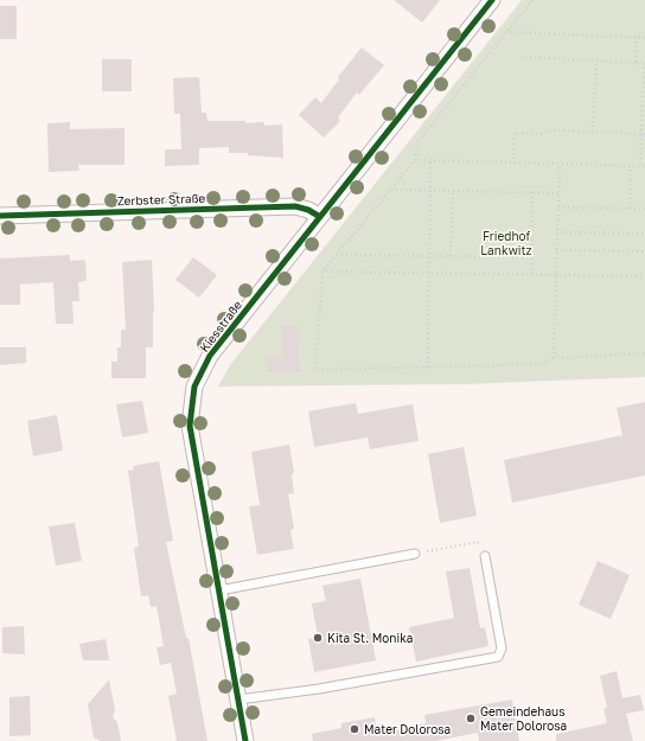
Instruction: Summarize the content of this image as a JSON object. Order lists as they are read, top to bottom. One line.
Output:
{"streets":{"street":["Zerbster Straße","Kiesstraße"]},"crossings":[["Zerbster Straße","Kiesstraße"]],"parks":["Friedhof Lankwitz"],"places":["Kita St. Monika","Gemeindehaus Mater Dolorosa","Mater Dolorosa"]}
